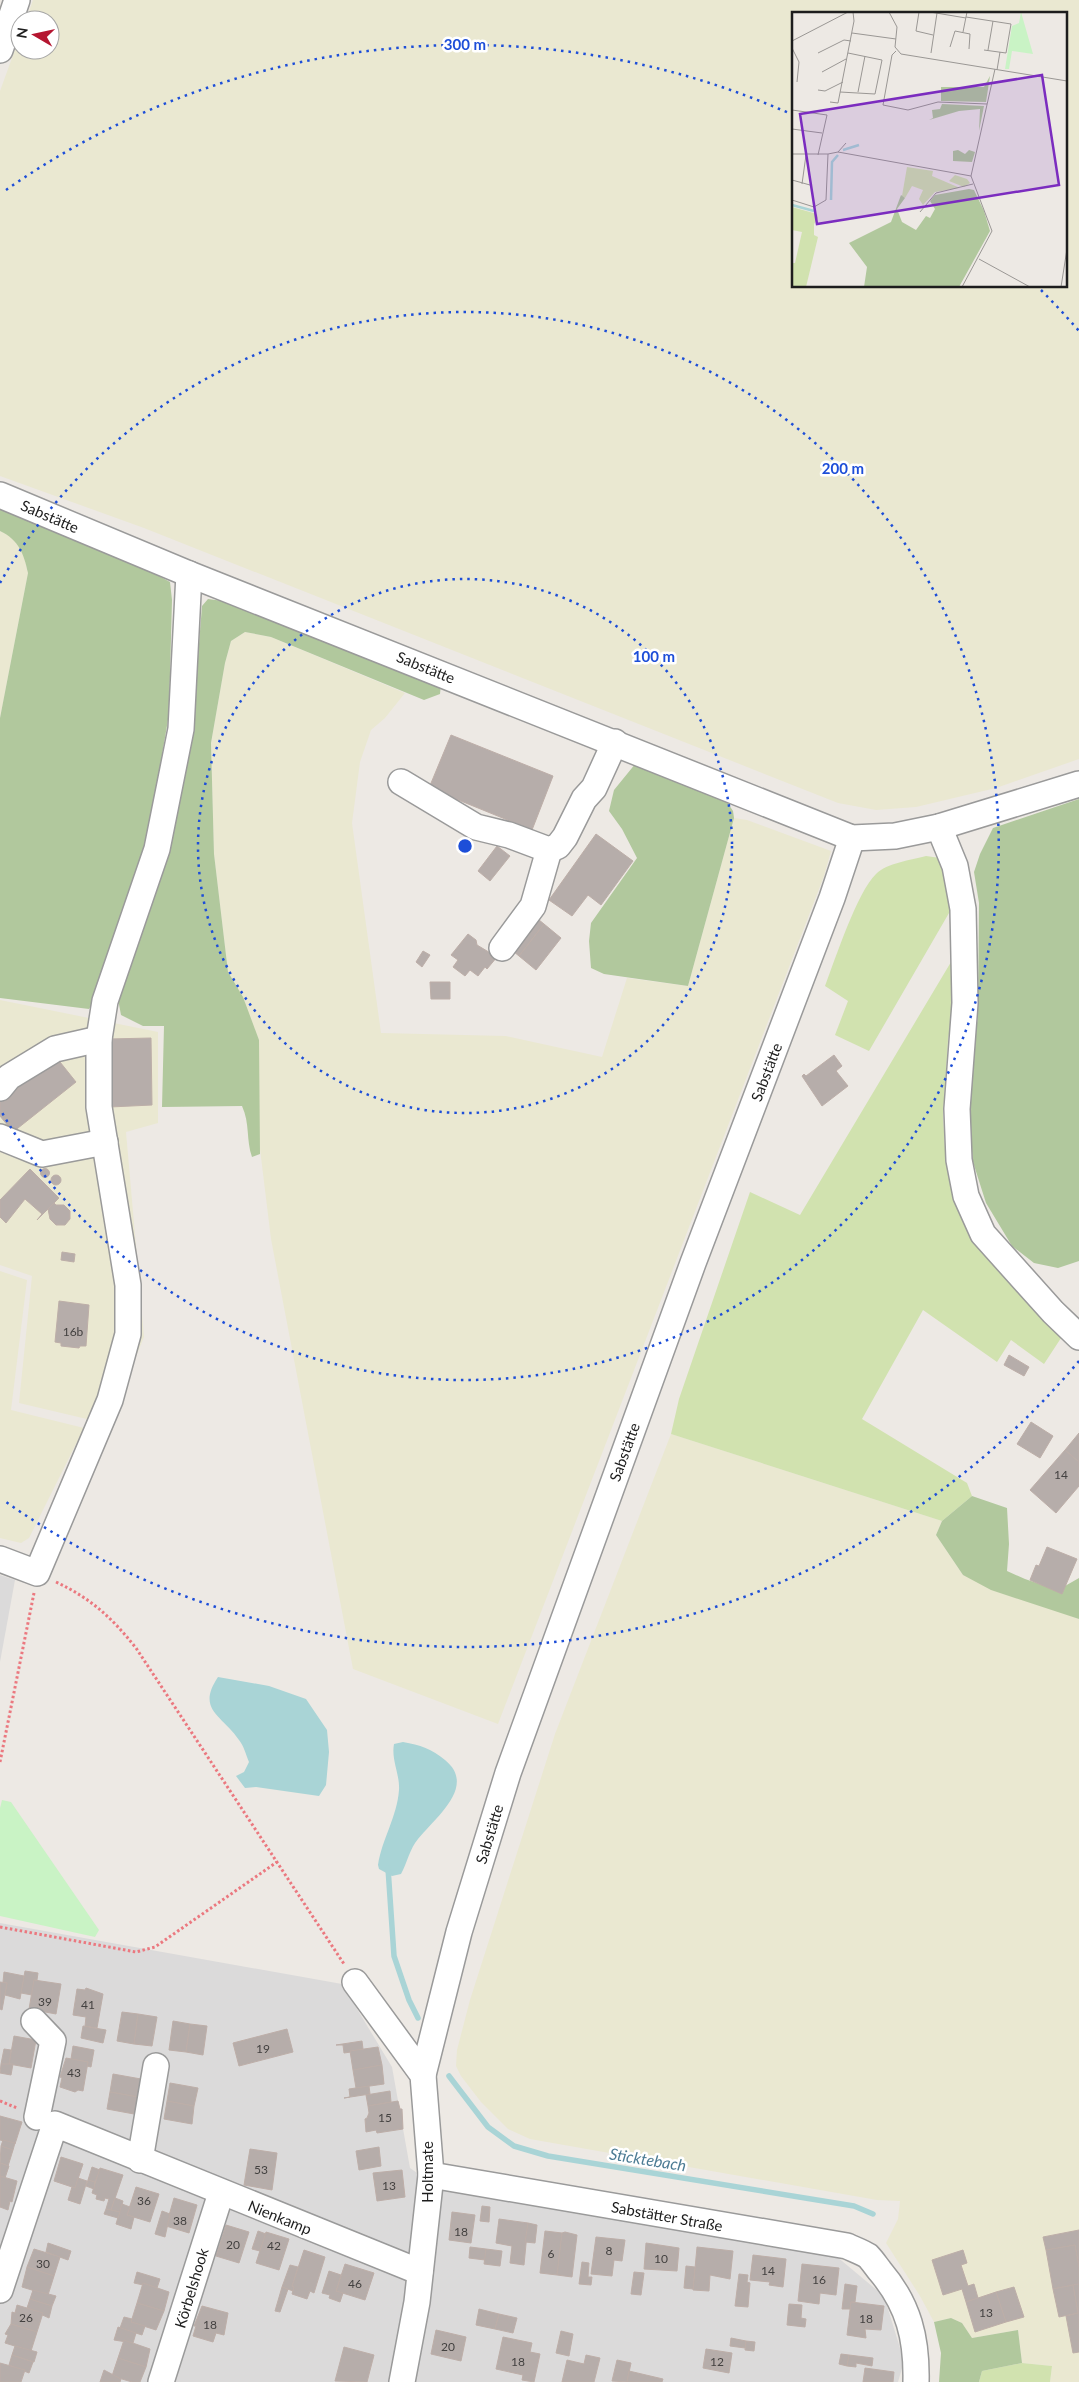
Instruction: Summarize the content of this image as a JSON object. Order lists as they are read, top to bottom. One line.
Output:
{"streets":{"street":["Sabstätte","Holtmate","Sabstätter Straße","Nienkamp","Körbelshook"]},"crossings":[["Sabstätte","Holtmate"],["Holtmate","Sabstätter Straße"],["Holtmate","Nienkamp"],["Nienkamp","Körbelshook"]],"water":["Sticktebach"],"house_numbers":["16b","14","39","41","19","43","15","53","13","36","38","18","20","42","8","6","10","30","14","16","46","13","26","18","18","20","18","12"],"north":"left","rings":["300 m","200 m","100 m"]}
